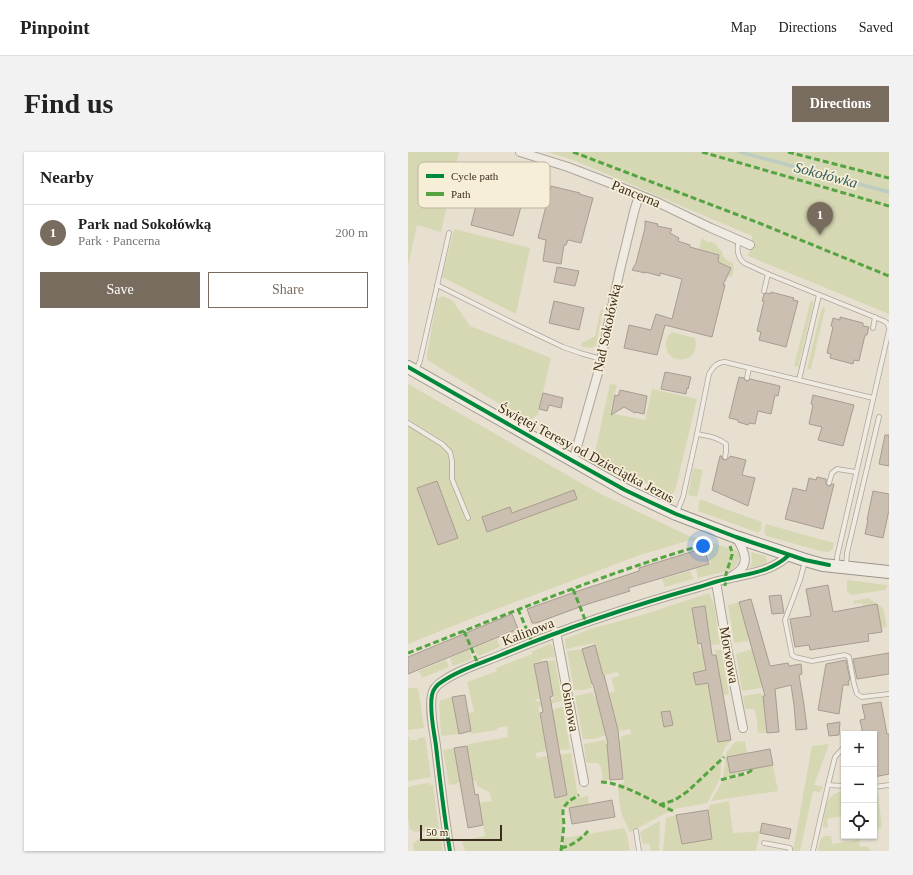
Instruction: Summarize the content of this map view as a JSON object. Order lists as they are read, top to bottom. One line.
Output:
{"streets":{"street":["Pancerna","Nad Sokołówką","Świętej Teresy od Dzieciątka Jezus","Kalinowa","Morwowa","Osinowa"]},"crossings":[["Pancerna","Nad Sokołówką"],["Nad Sokołówką","Świętej Teresy od Dzieciątka Jezus"],["Świętej Teresy od Dzieciątka Jezus","Kalinowa"],["Kalinowa","Morwowa"],["Kalinowa","Osinowa"]],"water":["Sokołówka"],"legend":["Cycle path","Path"],"scale_bar":"50 m","page":{"header":"Pinpoint","nav":["Map","Directions","Saved"],"buttons":["Directions",["Save","Share"]],"title":"Find us","heading":"Nearby","pins":"1","list":[{"mark":"1","name":"Park nad Sokołówką","note":"Park · Pancerna","value":"200 m"}],"map_buttons":["+","−"],"scale":"50 m"}}
